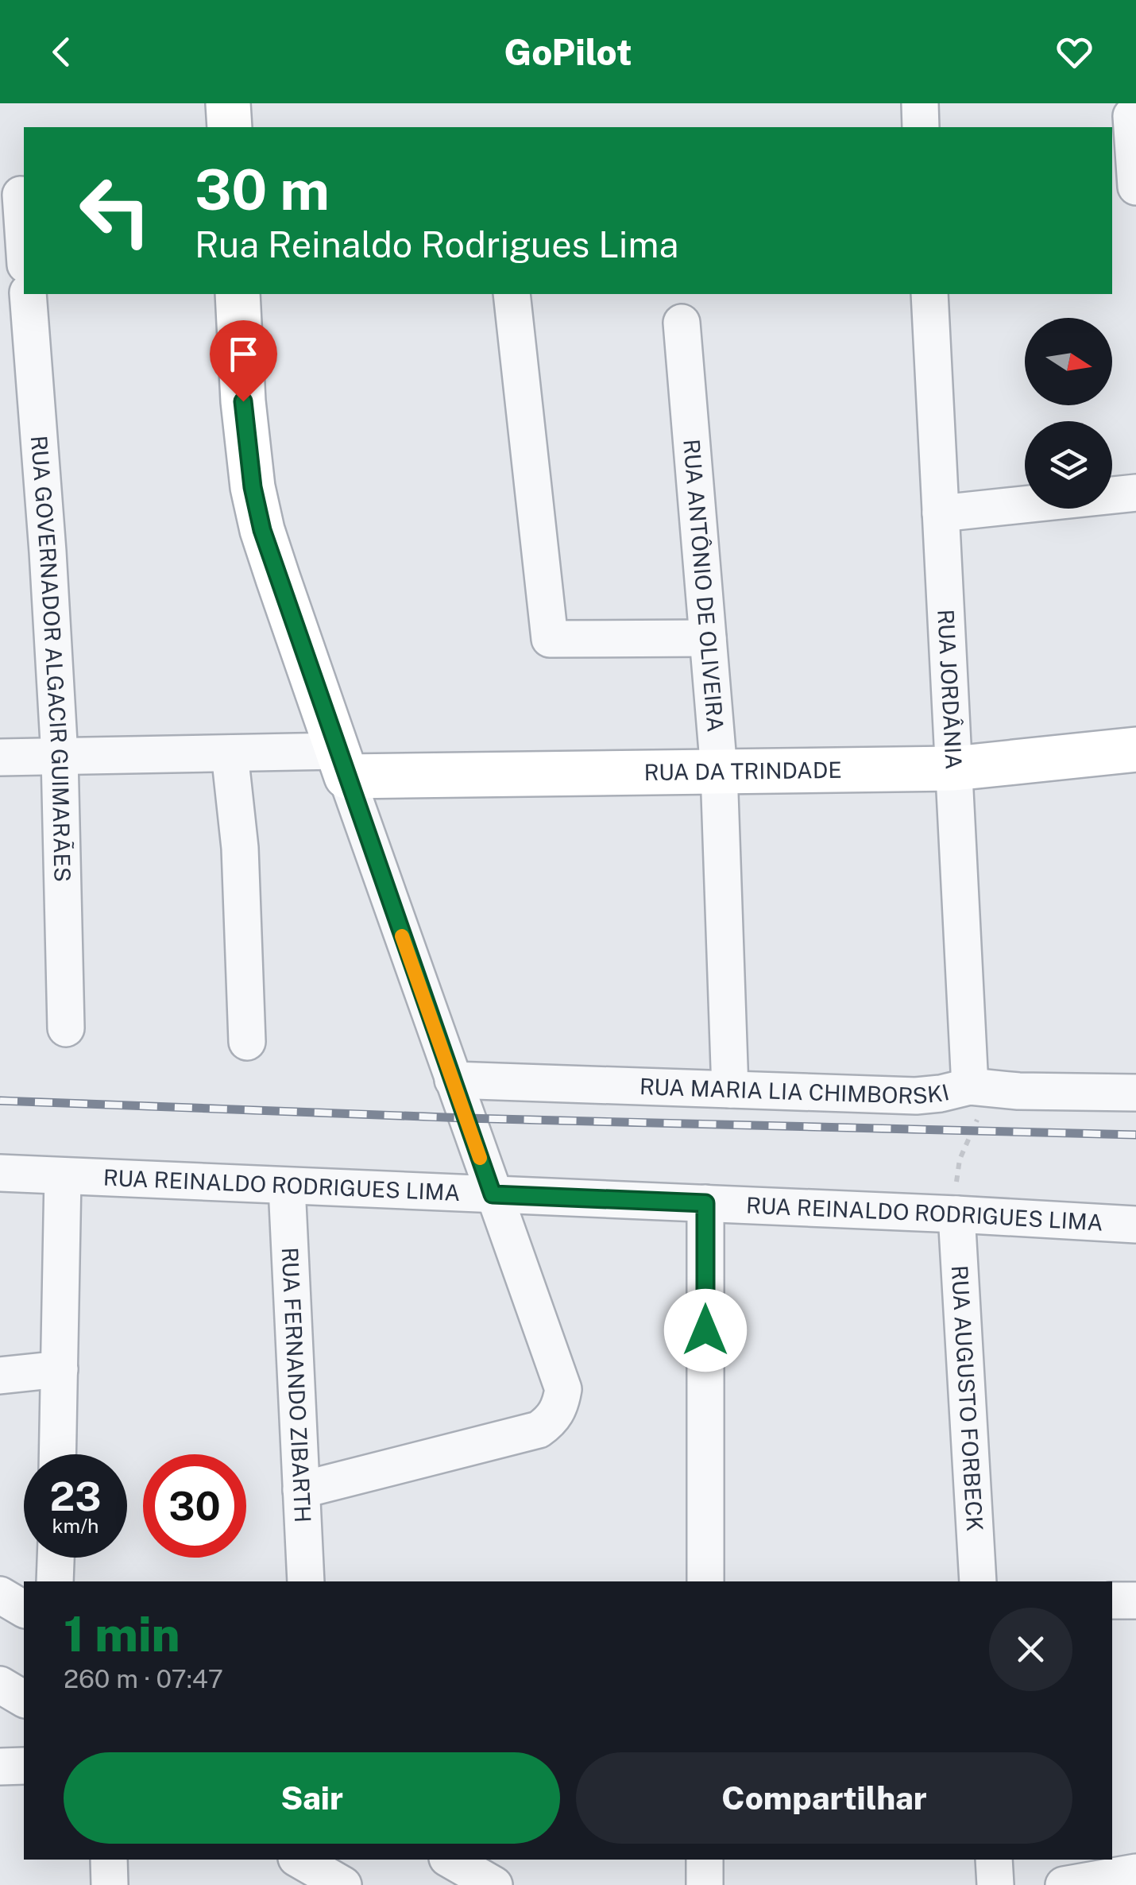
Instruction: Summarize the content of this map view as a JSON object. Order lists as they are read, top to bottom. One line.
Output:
{"streets":{"main road":["RUA DA TRINDADE"],"street":["RUA ANTÔNIO DE OLIVEIRA","RUA GOVERNADOR ALGACIR GUIMARÃES","RUA JORDÂNIA","RUA MARIA LIA CHIMBORSKI","RUA REINALDO RODRIGUES LIMA","RUA FERNANDO ZIBARTH","RUA AUGUSTO FORBECK"]},"crossings":[["RUA ANTÔNIO DE OLIVEIRA","RUA DA TRINDADE"],["RUA ANTÔNIO DE OLIVEIRA","RUA MARIA LIA CHIMBORSKI"],["RUA GOVERNADOR ALGACIR GUIMARÃES","RUA DA TRINDADE"],["RUA JORDÂNIA","RUA DA TRINDADE"],["RUA JORDÂNIA","RUA MARIA LIA CHIMBORSKI"],["RUA REINALDO RODRIGUES LIMA","RUA FERNANDO ZIBARTH"],["RUA REINALDO RODRIGUES LIMA","RUA AUGUSTO FORBECK"]],"north":"right","page":{"header":"GoPilot","turn":["30 m","Rua Reinaldo Rodrigues Lima"],"speed":"23 km/h","limit":"30","heading":["1 min","260 m · 07:47"],"buttons":["Sair","Compartilhar"]}}
